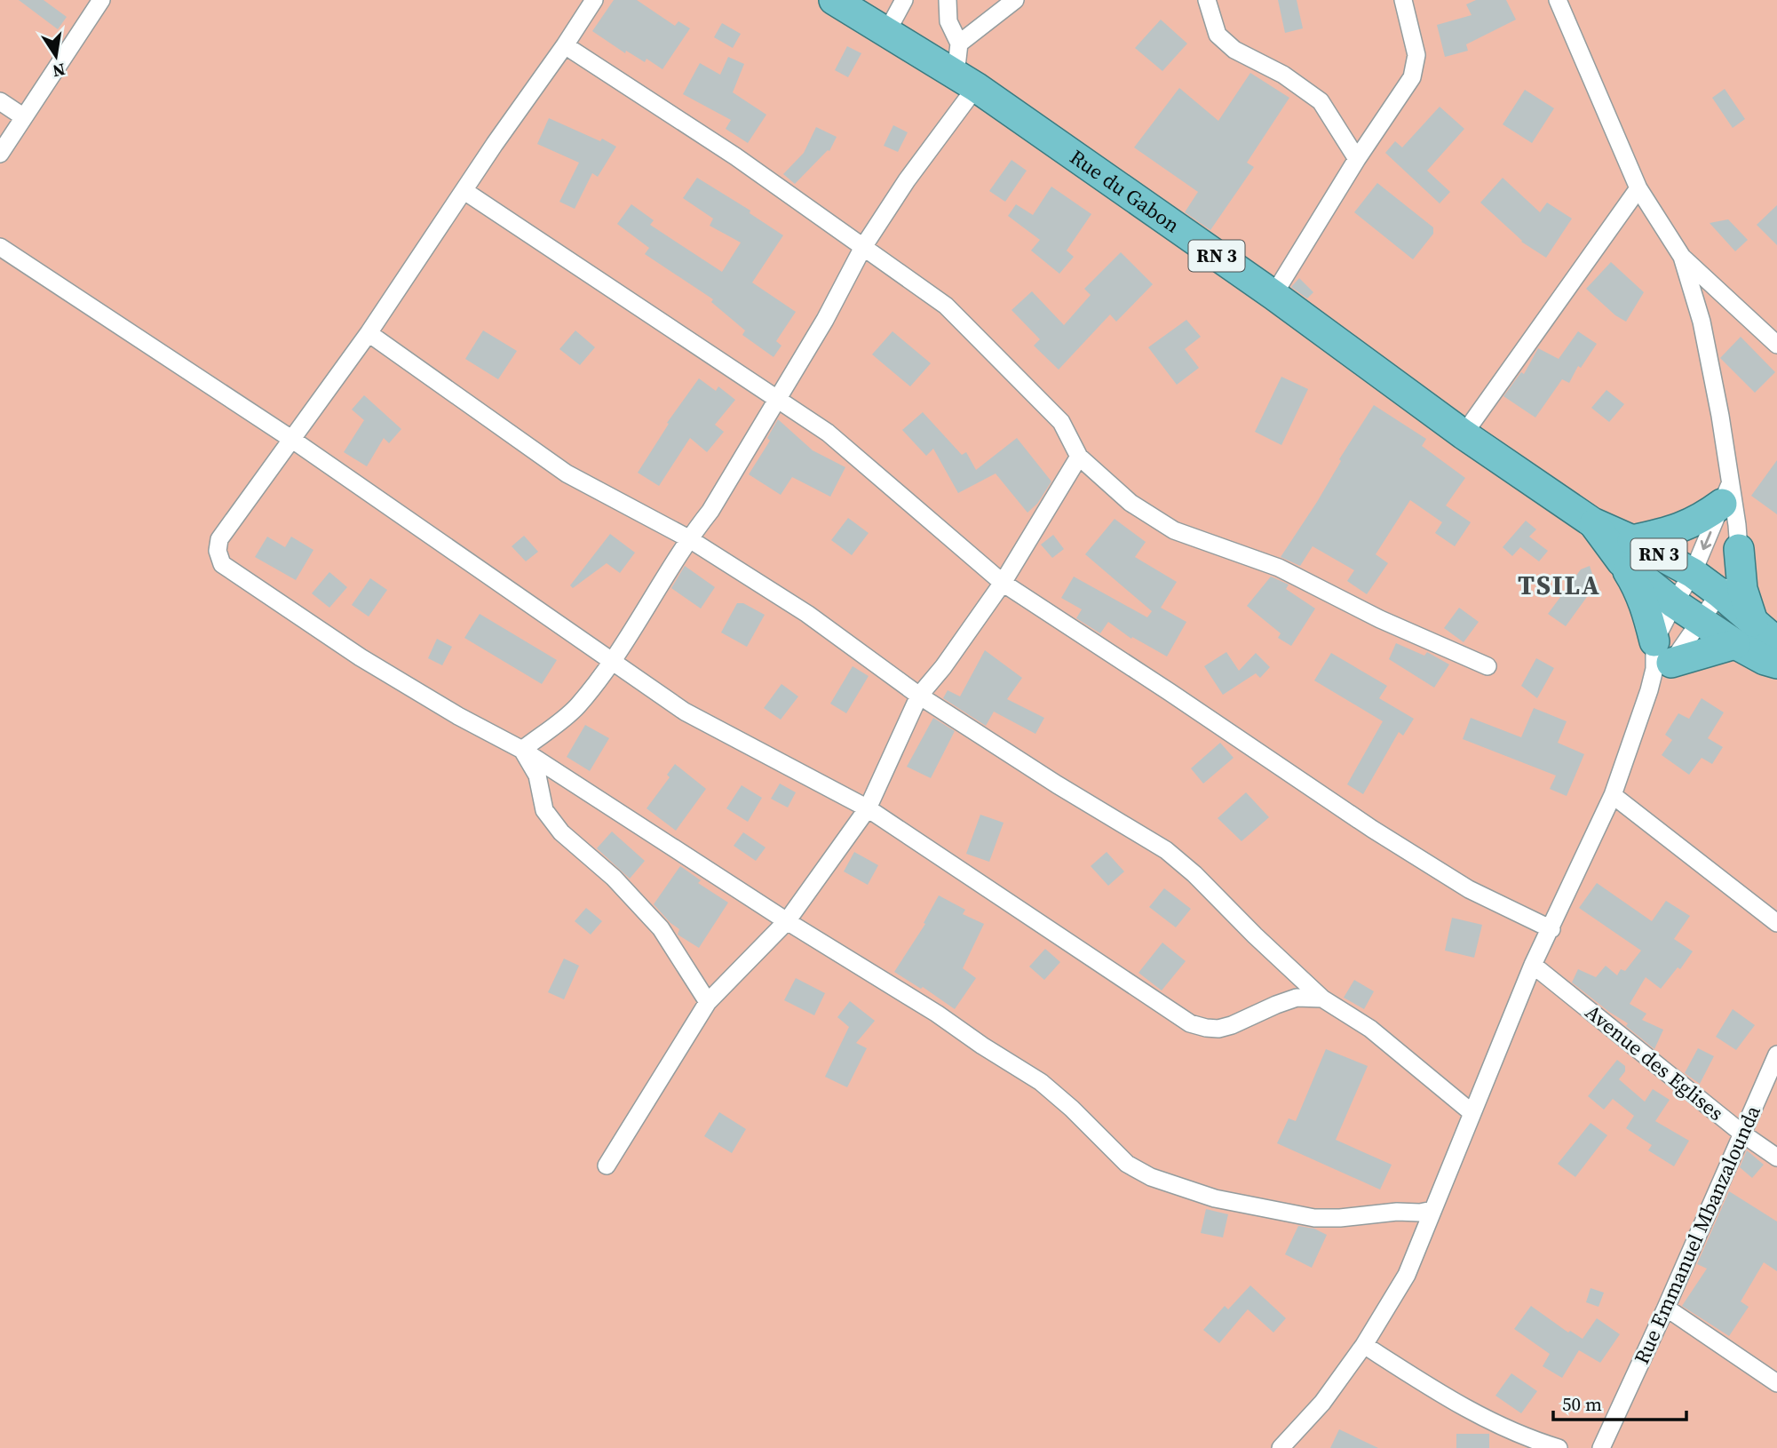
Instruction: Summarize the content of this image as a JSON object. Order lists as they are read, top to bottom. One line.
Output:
{"streets":{"highway":["Rue du Gabon","RN 3"],"street":["Avenue des Eglises","Rue Emmanuel Mbanzalounda"]},"crossings":[["Rue du Gabon","RN 3"],["Avenue des Eglises","Rue Emmanuel Mbanzalounda"]],"districts":["TSILA"],"scale_bar":"50 m","north":"bottom"}
